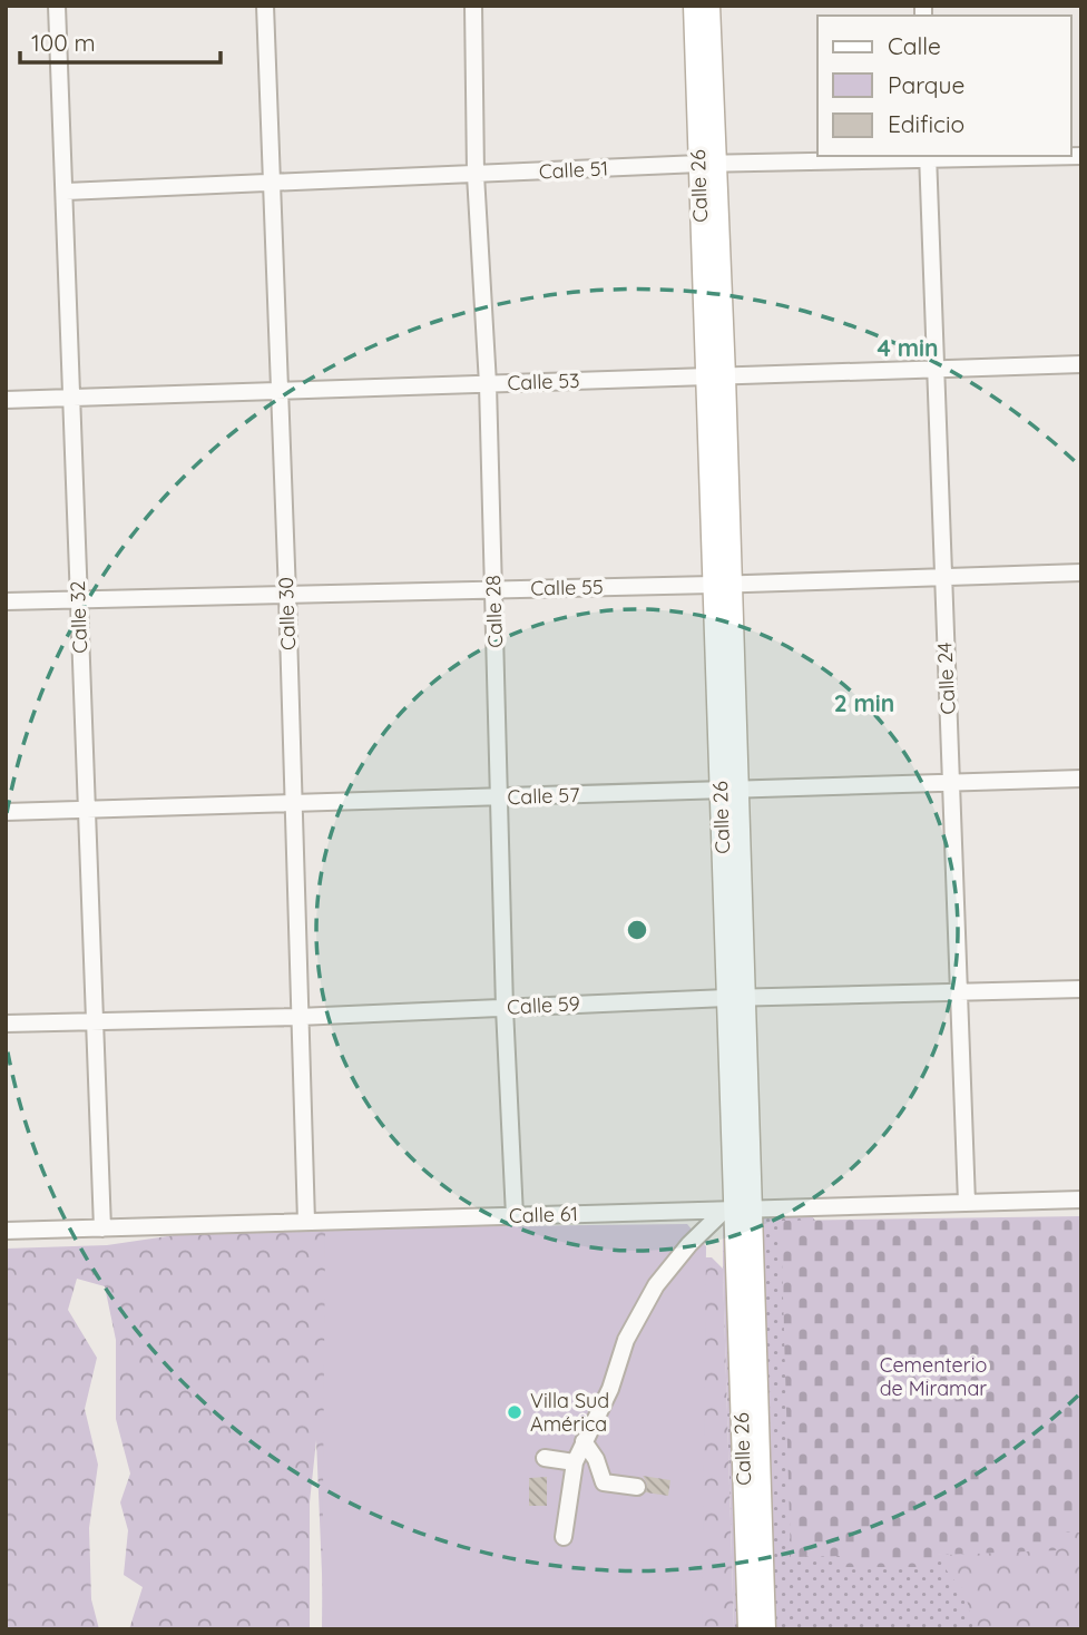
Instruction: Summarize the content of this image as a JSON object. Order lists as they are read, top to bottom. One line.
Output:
{"streets":{"main road":["Calle 26"],"street":["Calle 51","Calle 53","Calle 55","Calle 28","Calle 30","Calle 32","Calle 24","Calle 57","Calle 59","Calle 61"]},"crossings":[["Calle 51","Calle 26"],["Calle 51","Calle 28"],["Calle 51","Calle 30"],["Calle 51","Calle 32"],["Calle 51","Calle 24"],["Calle 26","Calle 53"],["Calle 26","Calle 55"],["Calle 26","Calle 57"],["Calle 26","Calle 59"],["Calle 26","Calle 61"],["Calle 53","Calle 28"],["Calle 53","Calle 30"],["Calle 53","Calle 32"],["Calle 53","Calle 24"],["Calle 55","Calle 28"],["Calle 55","Calle 30"],["Calle 55","Calle 32"],["Calle 55","Calle 24"],["Calle 28","Calle 57"],["Calle 28","Calle 59"],["Calle 28","Calle 61"],["Calle 30","Calle 57"],["Calle 30","Calle 59"],["Calle 30","Calle 61"],["Calle 32","Calle 57"],["Calle 32","Calle 59"],["Calle 32","Calle 61"],["Calle 24","Calle 57"],["Calle 24","Calle 59"],["Calle 24","Calle 61"]],"parks":["Cementerio de Miramar"],"places":["Villa Sud América"],"legend":["Calle","Parque","Edificio"],"scale_bar":"100 m","rings":["4 min","2 min"]}
